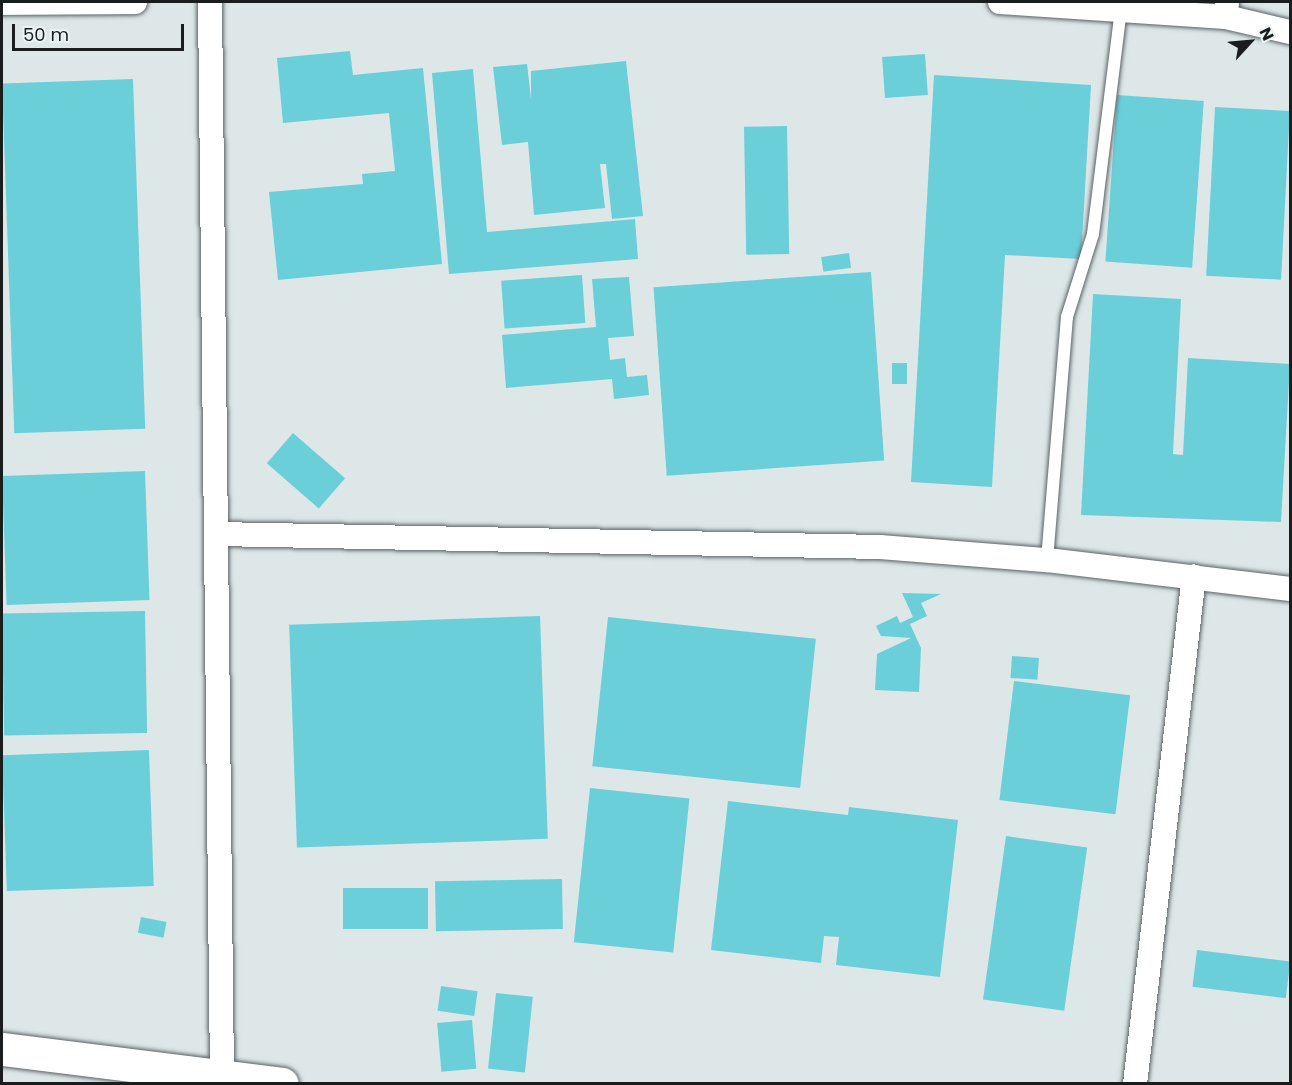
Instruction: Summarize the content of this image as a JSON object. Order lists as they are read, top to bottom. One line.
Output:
{"scale_bar":"50 m","north":"top right"}
